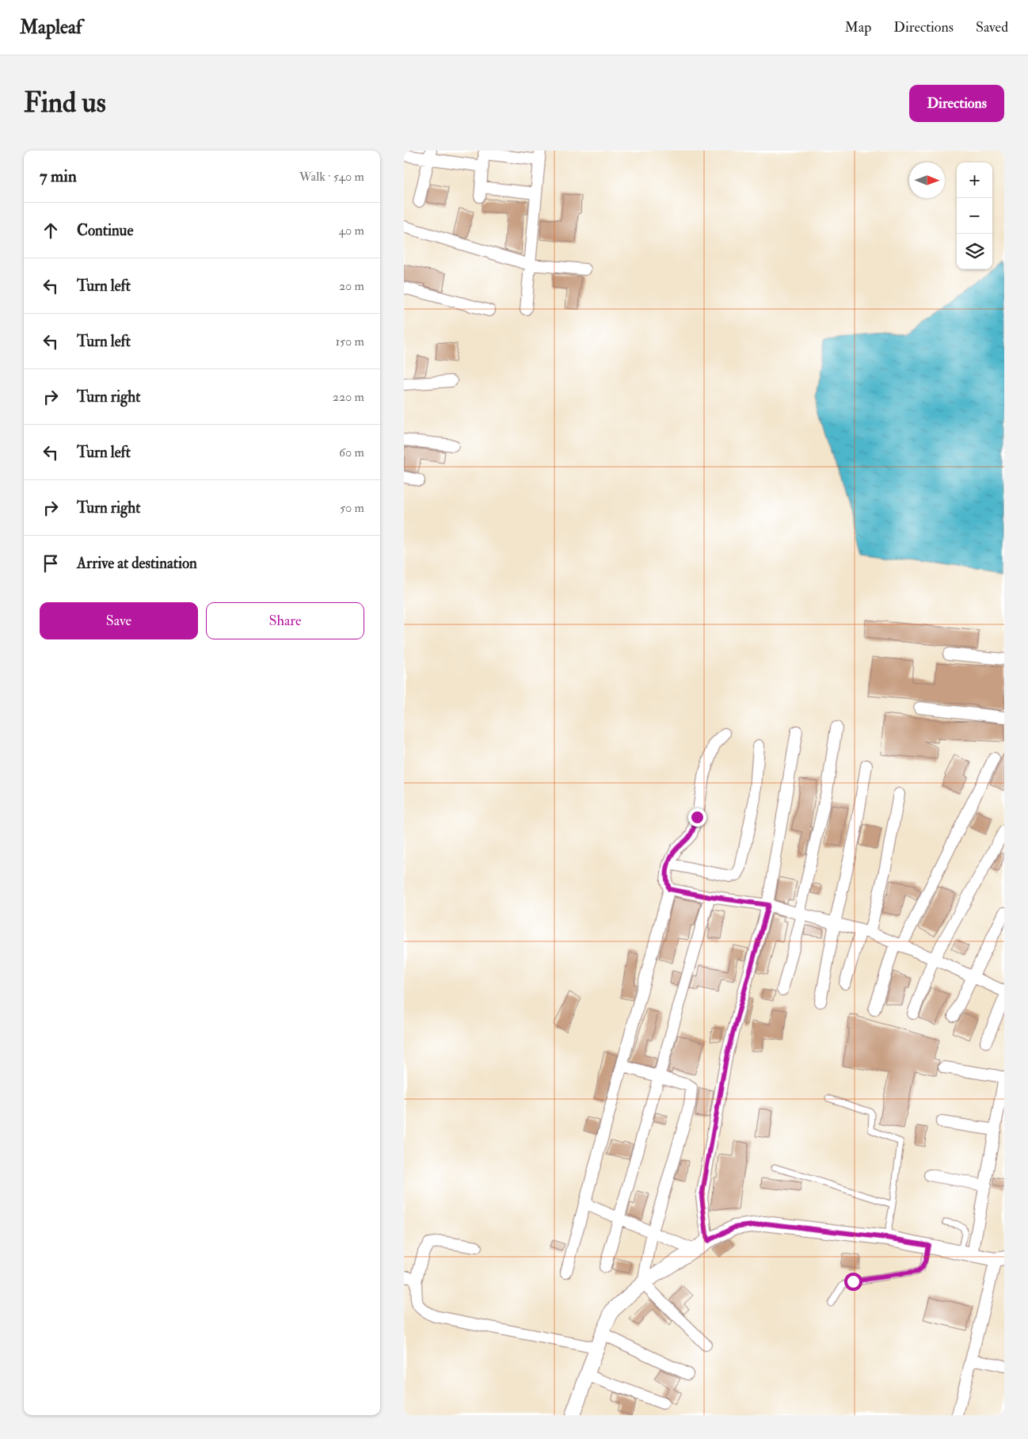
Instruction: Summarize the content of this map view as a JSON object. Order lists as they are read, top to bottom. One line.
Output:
{"north":"right","page":{"header":"Mapleaf","nav":["Map","Directions","Saved"],"buttons":["Directions",["Save","Share"]],"title":"Find us","heading":["7 min","Walk · 540 m"],"map_buttons":["+","−"],"list":[["Continue","40 m"],["Turn left","20 m"],["Turn left","150 m"],["Turn right","220 m"],["Turn left","60 m"],["Turn right","50 m"],"Arrive at destination"]}}
